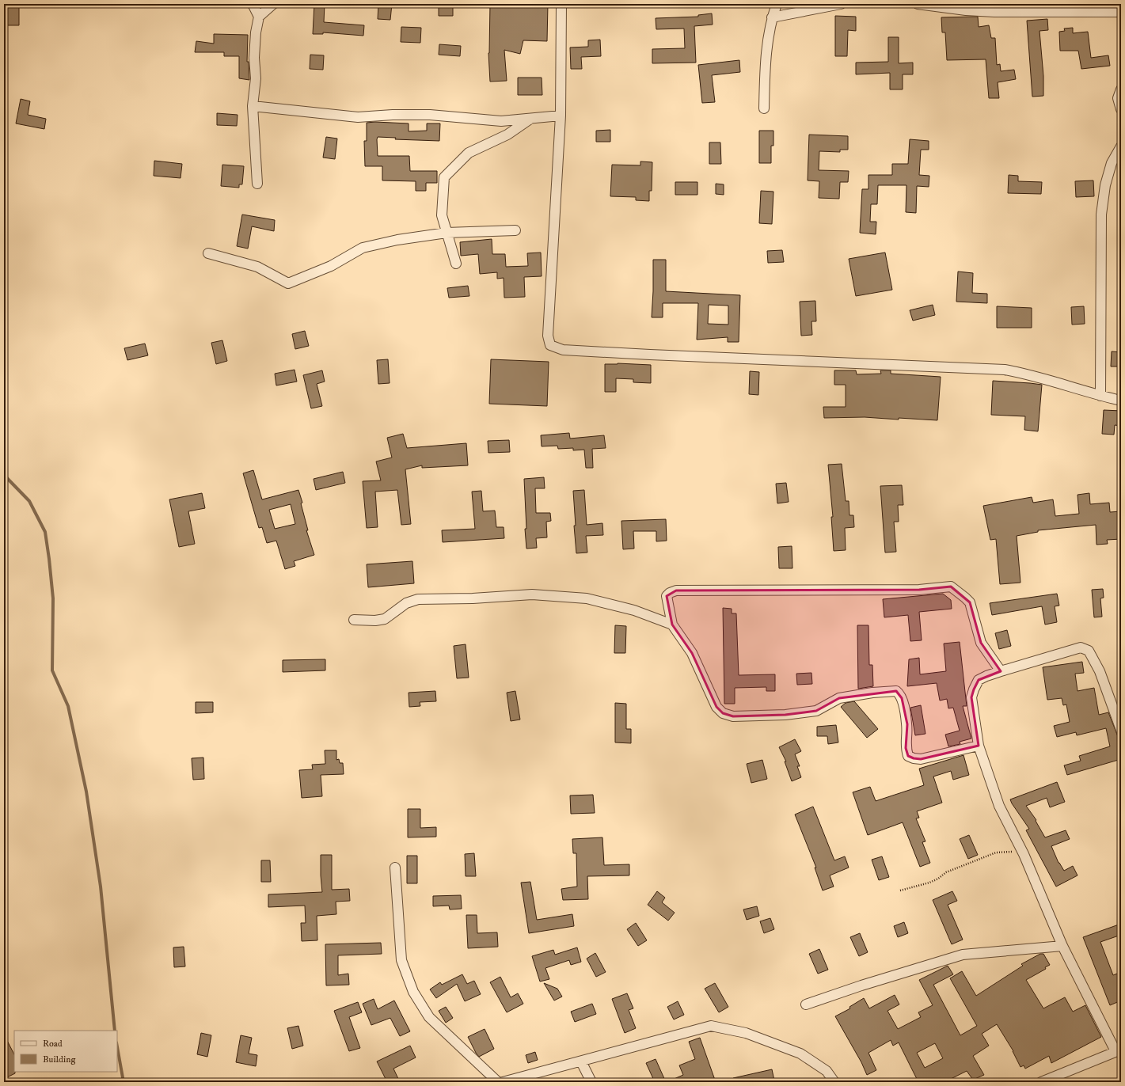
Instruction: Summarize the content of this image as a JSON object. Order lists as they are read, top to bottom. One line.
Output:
{"legend":["Road","Building"]}
